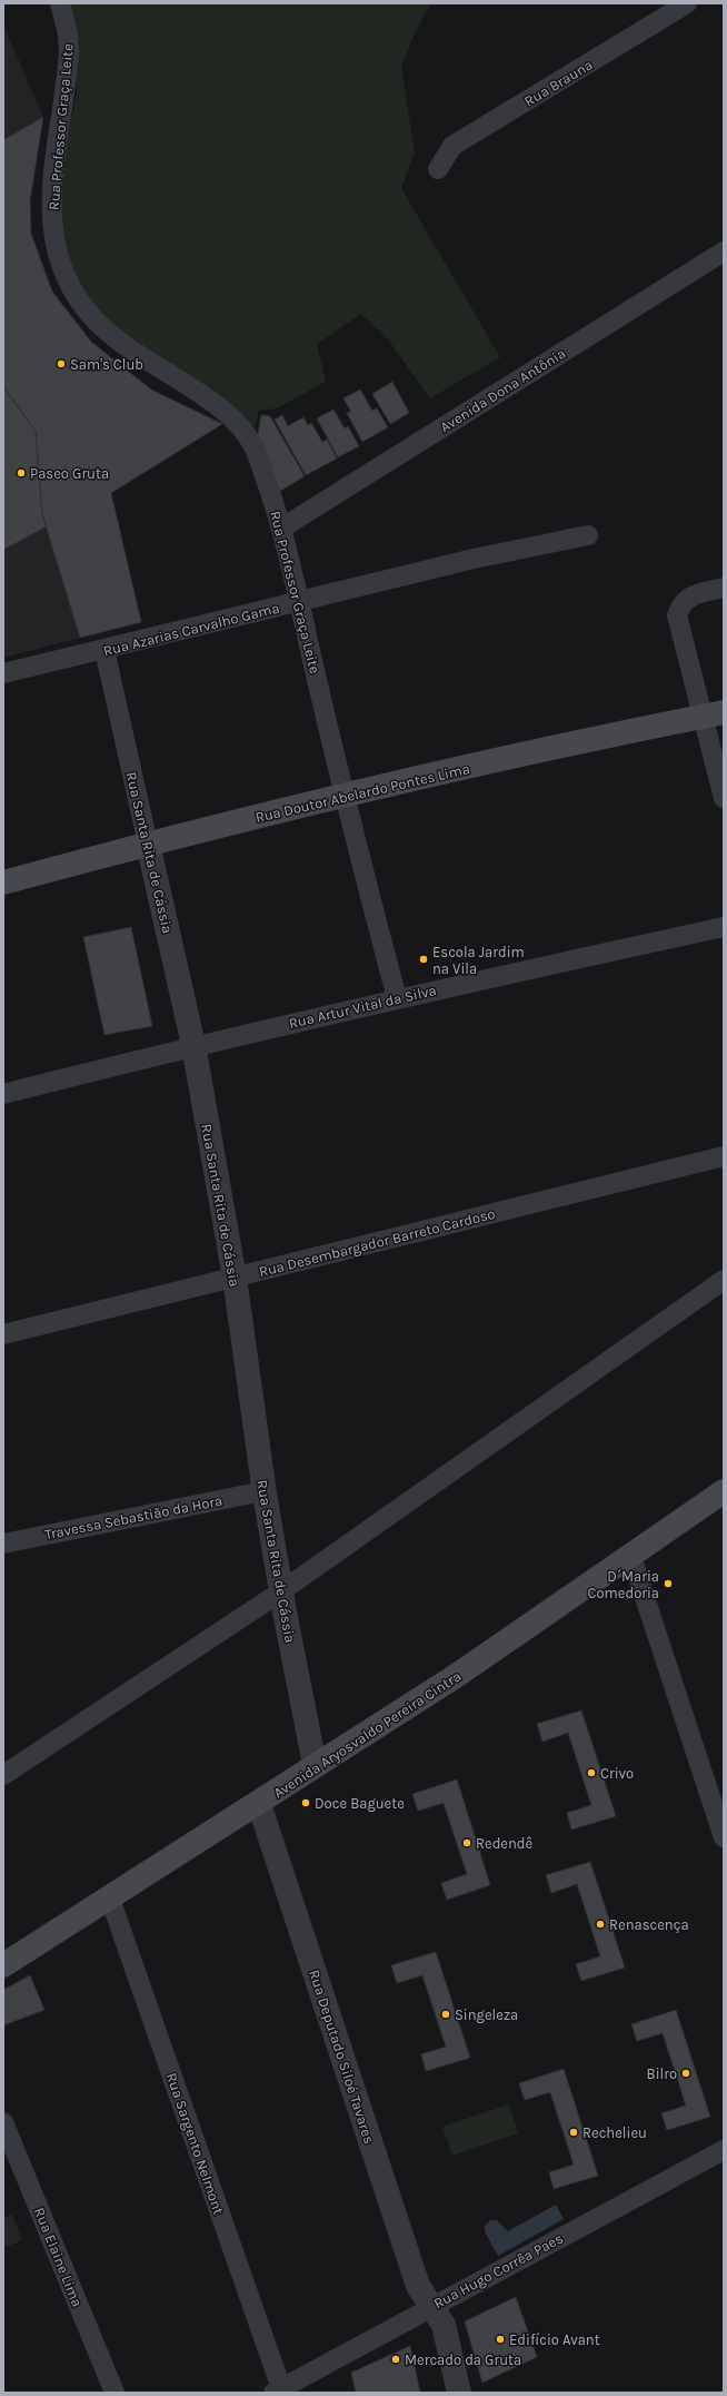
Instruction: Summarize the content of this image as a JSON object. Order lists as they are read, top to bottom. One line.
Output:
{"streets":{"main road":["Rua Doutor Abelardo Pontes Lima","Avenida Aryosvaldo Pereira Cintra"],"street":["Rua Brauna","Rua Professor Graça Leite","Avenida Dona Antônia","Rua Azarias Carvalho Gama","Rua Santa Rita de Cássia","Rua Artur Vital da Silva","Rua Desembargador Barreto Cardoso","Travessa Sebastião da Hora","Rua Deputado Siloé Tavares","Rua Sargento Nelmont","Rua Elaine Lima","Rua Hugo Corrêa Paes"]},"crossings":[["Rua Professor Graça Leite","Avenida Dona Antônia"],["Rua Professor Graça Leite","Rua Azarias Carvalho Gama"],["Rua Professor Graça Leite","Rua Doutor Abelardo Pontes Lima"],["Rua Professor Graça Leite","Rua Artur Vital da Silva"],["Rua Azarias Carvalho Gama","Rua Santa Rita de Cássia"],["Rua Doutor Abelardo Pontes Lima","Rua Santa Rita de Cássia"],["Rua Santa Rita de Cássia","Rua Artur Vital da Silva"],["Rua Santa Rita de Cássia","Rua Desembargador Barreto Cardoso"],["Rua Santa Rita de Cássia","Travessa Sebastião da Hora"],["Rua Santa Rita de Cássia","Avenida Aryosvaldo Pereira Cintra"],["Avenida Aryosvaldo Pereira Cintra","Rua Deputado Siloé Tavares"],["Avenida Aryosvaldo Pereira Cintra","Rua Sargento Nelmont"],["Rua Deputado Siloé Tavares","Rua Hugo Corrêa Paes"],["Rua Sargento Nelmont","Rua Hugo Corrêa Paes"]],"places":["Sam's Club","Paseo Gruta","Escola Jardim na Vila","D´Maria Comedoria","Crivo","Doce Baguete","Redendê","Renascença","Singeleza","Bilro","Rechelieu","Edifício Avant","Mercado da Gruta"]}
